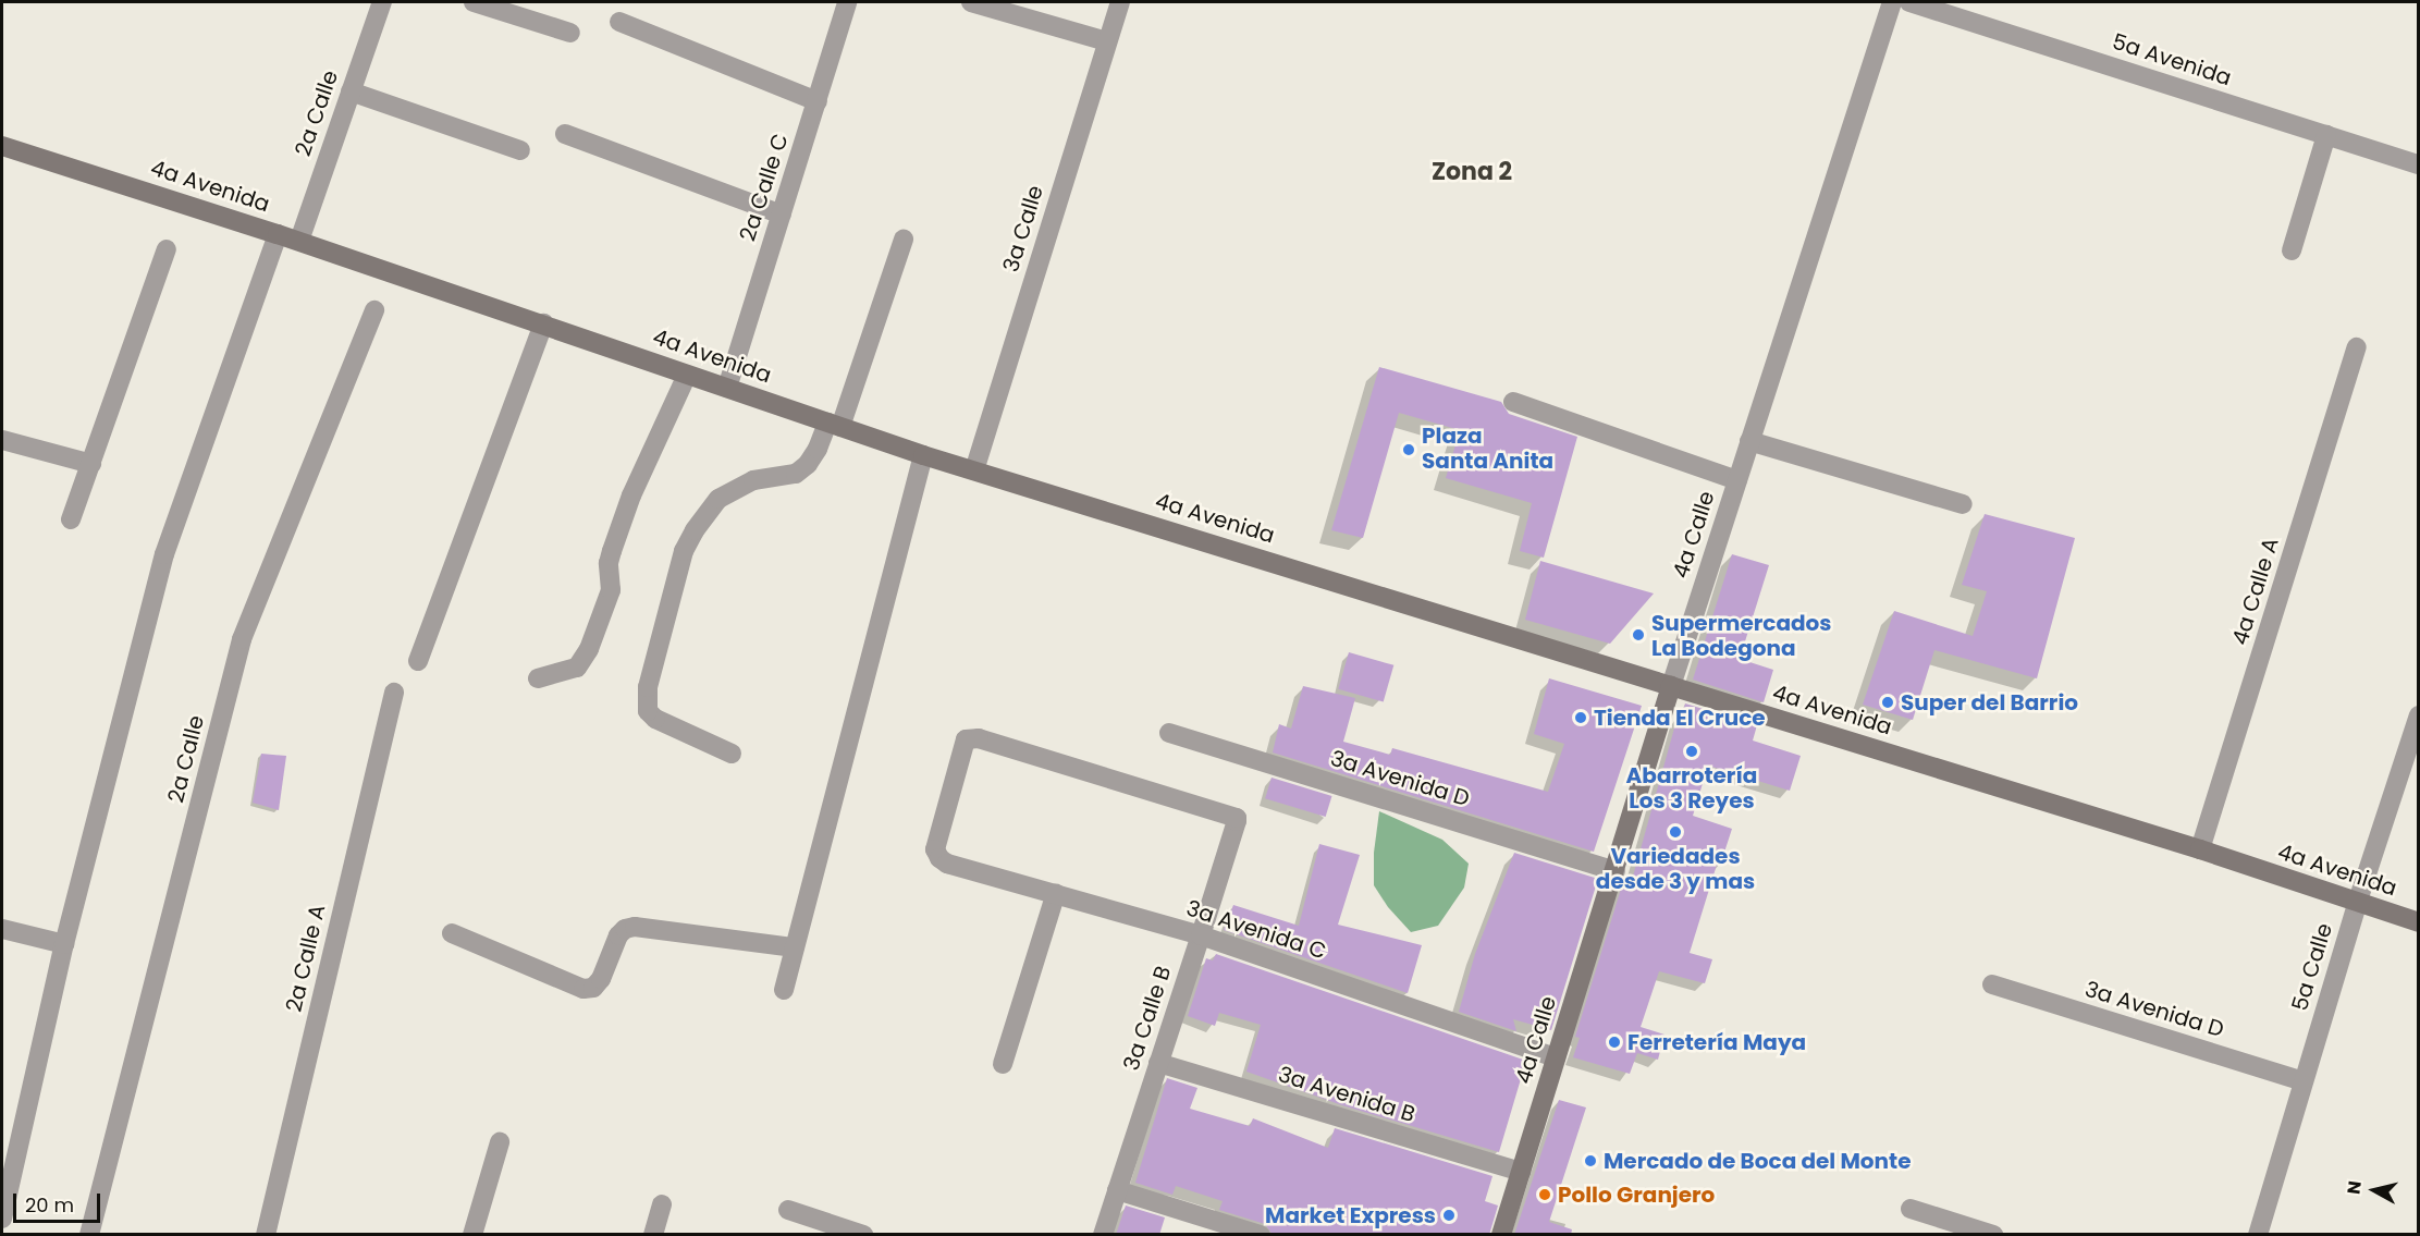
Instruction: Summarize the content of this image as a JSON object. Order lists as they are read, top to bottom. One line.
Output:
{"streets":{"main road":["4a Avenida","4a Calle"],"street":["5a Avenida","2a Calle","2a Calle C","3a Calle","4a Calle A","3a Avenida D","3a Avenida C","2a Calle A","5a Calle","3a Calle B","3a Avenida B"]},"crossings":[["2a Calle","4a Avenida"],["4a Avenida","2a Calle C"],["4a Avenida","3a Calle"],["4a Avenida","4a Calle"],["4a Avenida","4a Calle A"],["4a Avenida","5a Calle"],["4a Calle","3a Avenida D"],["4a Calle","3a Avenida C"],["4a Calle","3a Avenida B"],["3a Avenida D","5a Calle"],["3a Avenida C","3a Calle B"],["3a Calle B","3a Avenida B"]],"districts":["Zona 2"],"places":["Plaza Santa Anita","Supermercados La Bodegona","Super del Barrio","Tienda El Cruce","Abarrotería Los 3 Reyes","Variedades desde 3 y mas","Ferretería Maya","Mercado de Boca del Monte","Pollo Granjero","Market Express"],"scale_bar":"20 m","north":"left"}
